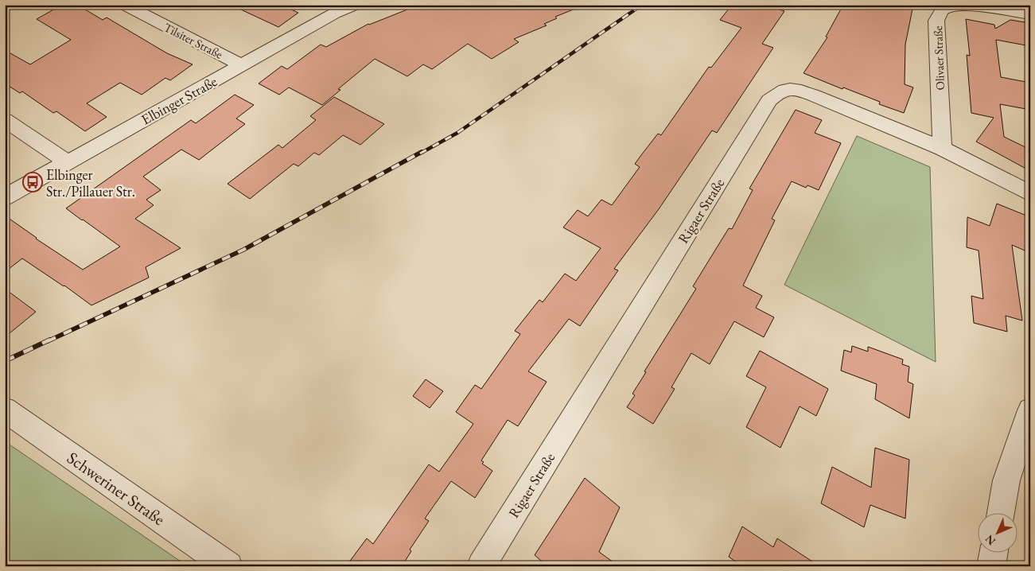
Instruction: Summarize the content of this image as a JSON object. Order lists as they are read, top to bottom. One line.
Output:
{"streets":{"street":["Tilsiter Straße","Olivaer Straße","Elbinger Straße","Rigaer Straße","Schweriner Straße"]},"crossings":[["Tilsiter Straße","Elbinger Straße"],["Olivaer Straße","Rigaer Straße"]],"places":{"bus stop":["Elbinger Str./Pillauer Str."]},"north":"bottom left"}
